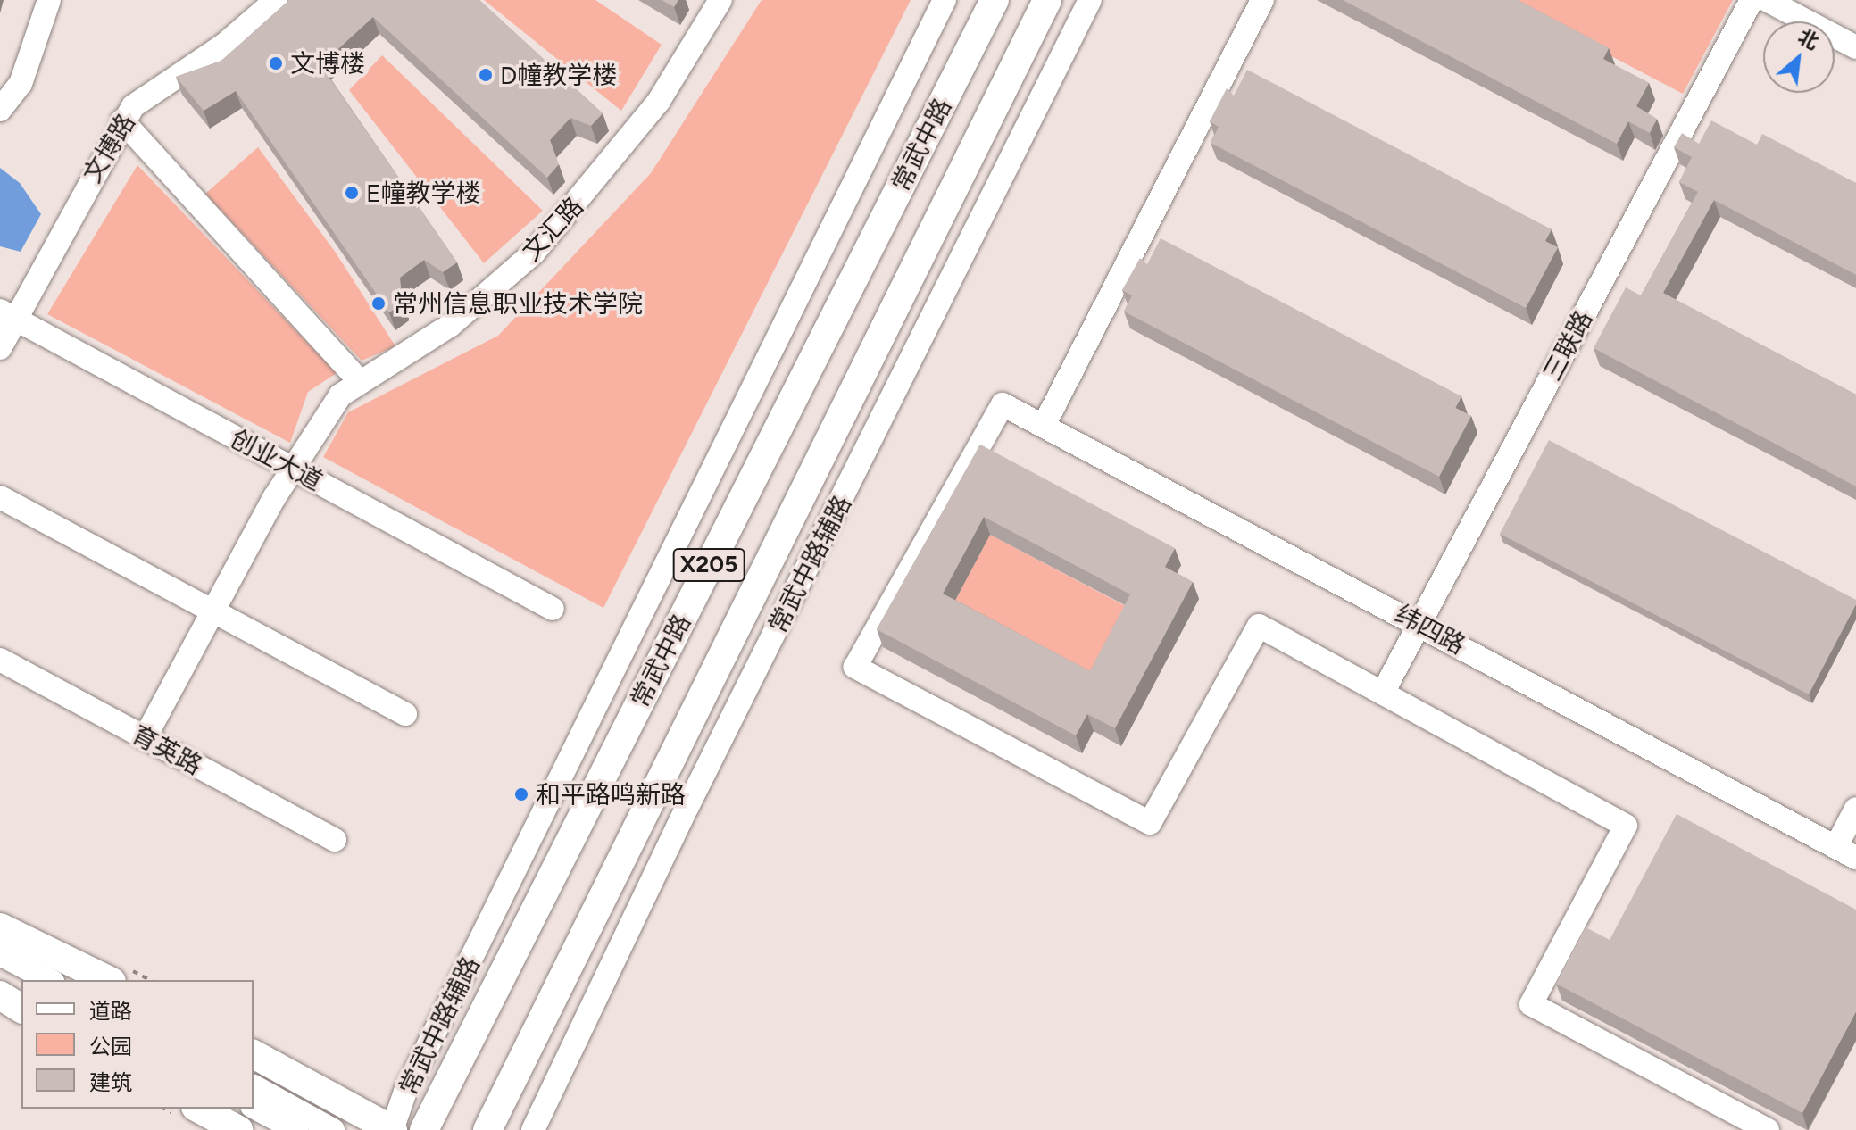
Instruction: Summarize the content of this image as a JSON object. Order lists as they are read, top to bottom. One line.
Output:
{"streets":{"main road":["常武中路","X205"],"street":["文博路","文汇路","三联路","创业大道","常武中路辅路","纬四路","育英路"]},"crossings":[["文博路","创业大道"],["文汇路","创业大道"],["文汇路","育英路"],["三联路","纬四路"]],"places":["文博楼","D幢教学楼","E幢教学楼","常州信息职业技术学院","和平路鸣新路"],"legend":["道路","公园","建筑"],"north":"top right"}
